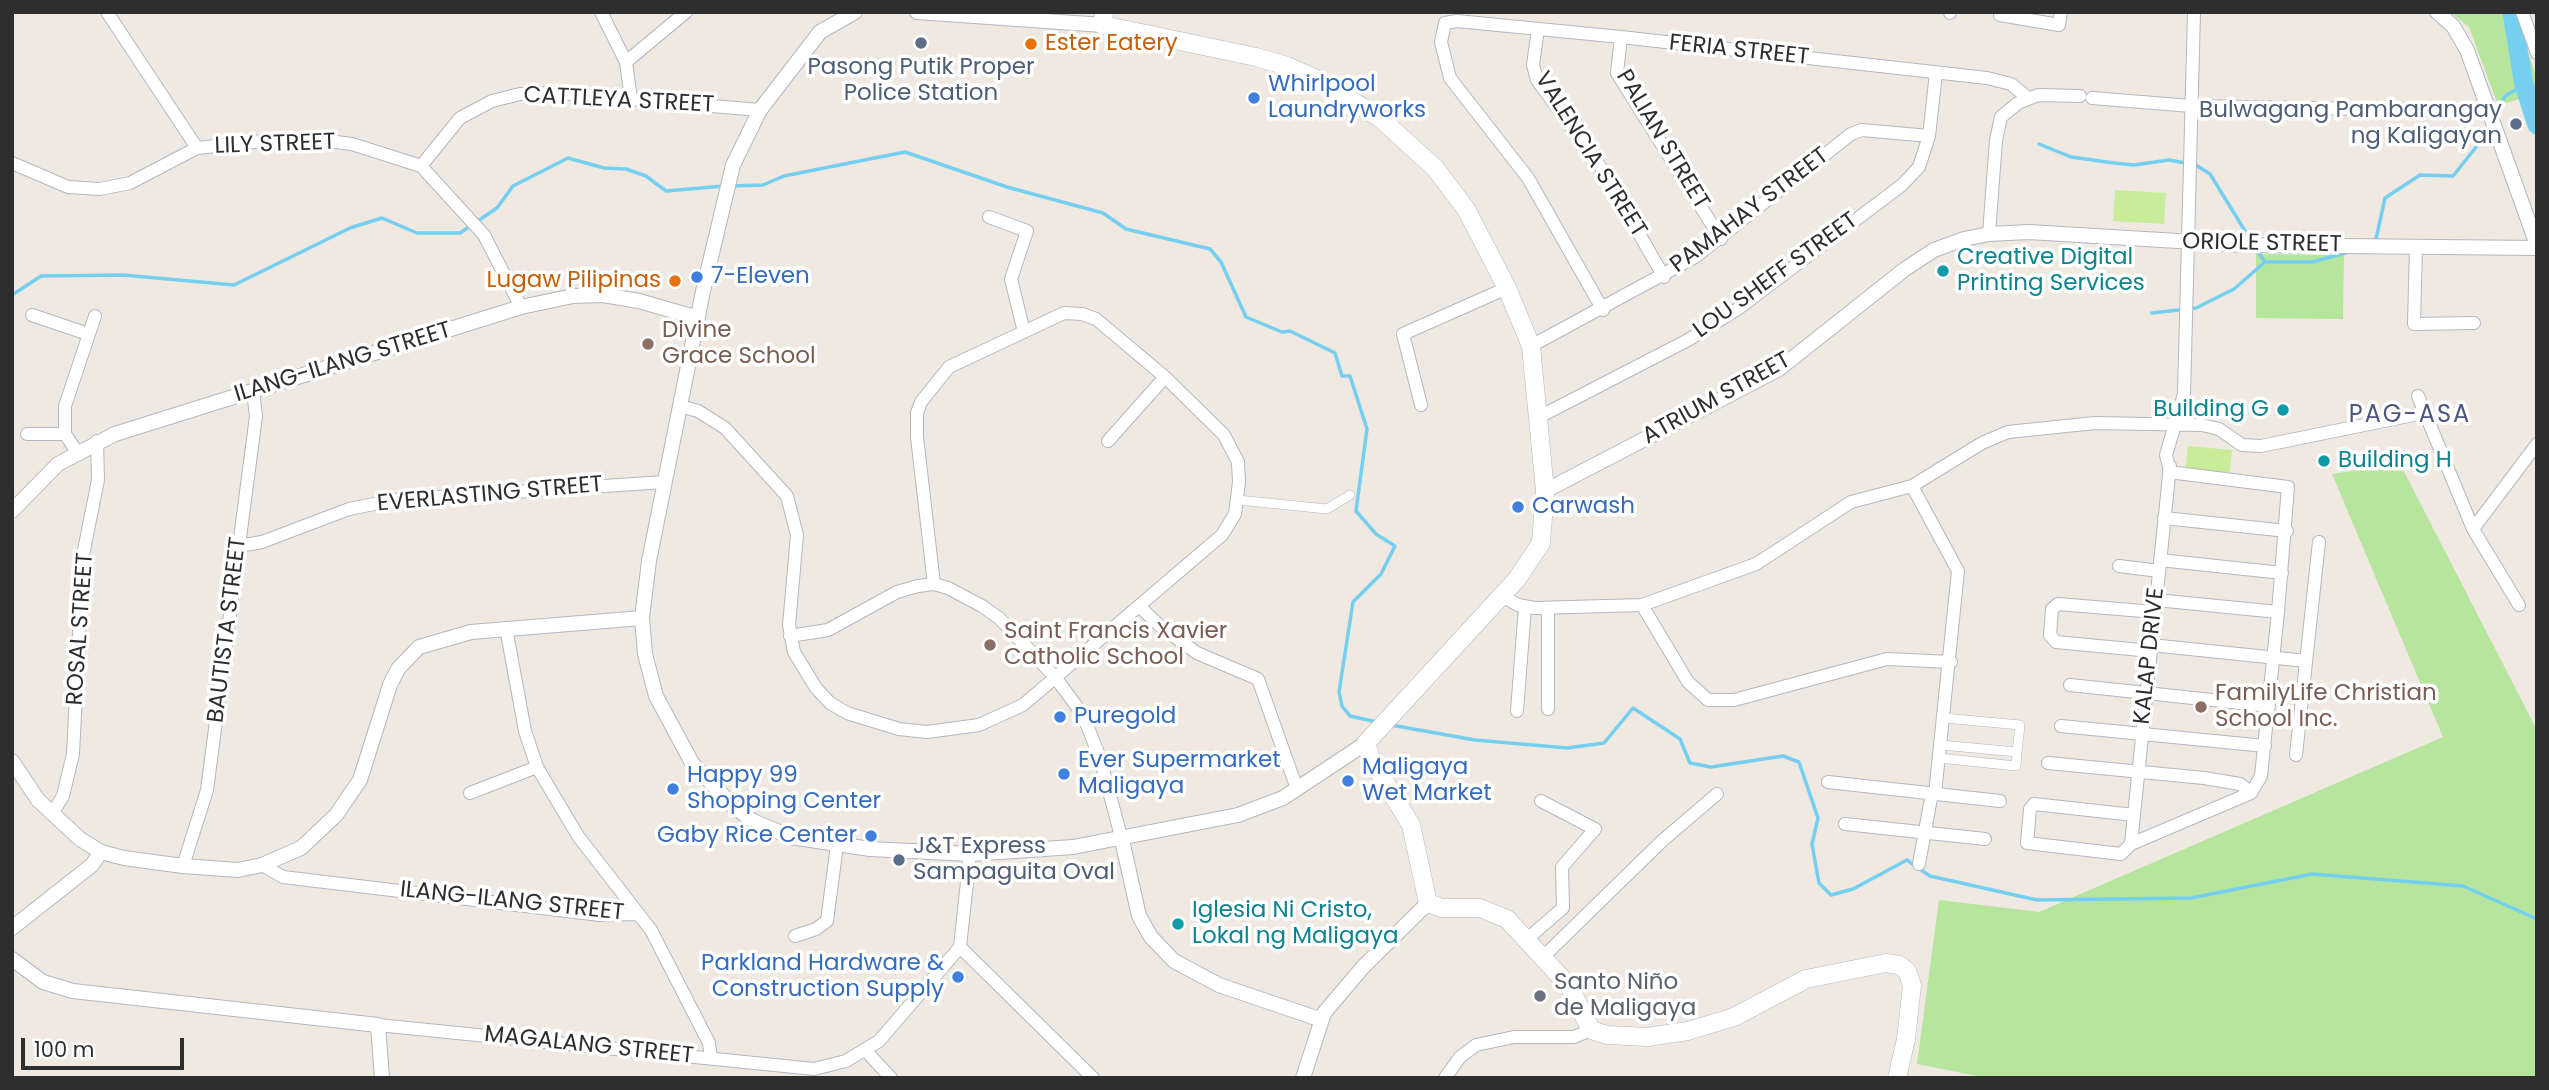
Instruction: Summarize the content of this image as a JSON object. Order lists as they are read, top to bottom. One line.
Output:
{"streets":{"street":["FERIA STREET","CATTLEYA STREET","PALIAN STREET","LILY STREET","VALENCIA STREET","PAMAHAY STREET","ORIOLE STREET","LOU SHEFF STREET","ILANG-ILANG STREET","ATRIUM STREET","EVERLASTING STREET","ROSAL STREET","BAUTISTA STREET","KALAP DRIVE","MAGALANG STREET"]},"crossings":[["FERIA STREET","PALIAN STREET"],["FERIA STREET","VALENCIA STREET"],["FERIA STREET","PAMAHAY STREET"],["FERIA STREET","LOU SHEFF STREET"],["CATTLEYA STREET","LILY STREET"],["PALIAN STREET","PAMAHAY STREET"],["LILY STREET","ILANG-ILANG STREET"],["VALENCIA STREET","PAMAHAY STREET"],["PAMAHAY STREET","LOU SHEFF STREET"],["ORIOLE STREET","ATRIUM STREET"],["ORIOLE STREET","KALAP DRIVE"],["ILANG-ILANG STREET","ROSAL STREET"],["ILANG-ILANG STREET","BAUTISTA STREET"],["EVERLASTING STREET","BAUTISTA STREET"]],"districts":["PAG-ASA"],"places":["Pasong Putik Proper Police Station","Ester Eatery","Whirlpool Laundryworks","Bulwagang Pambarangay ng Kaligayan","Creative Digital Printing Services","7-Eleven","Lugaw Pilipinas","Divine Grace School","Building G","Building H","Carwash","Saint Francis Xavier Catholic School","FamilyLife Christian School Inc.","Puregold","Ever Supermarket Maligaya","Maligaya Wet Market","Happy 99 Shopping Center","Gaby Rice Center","J&T Express Sampaguita Oval","Iglesia Ni Cristo, Lokal ng Maligaya","Parkland Hardware & Construction Supply","Santo Niño de Maligaya"],"scale_bar":"100 m"}
